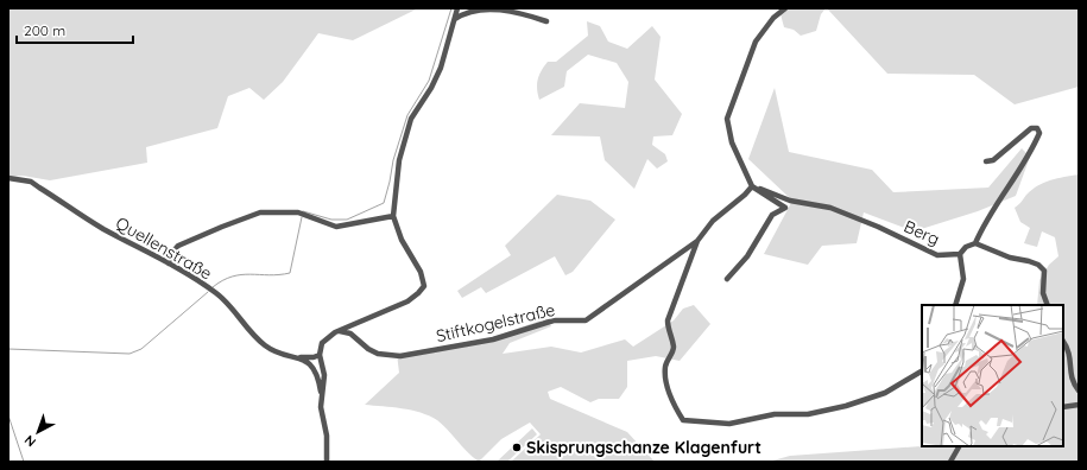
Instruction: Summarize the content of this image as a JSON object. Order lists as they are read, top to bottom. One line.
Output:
{"streets":{"street":["Berg","Quellenstraße","Stiftkogelstraße"]},"crossings":[["Berg","Stiftkogelstraße"]],"places":["Skisprungschanze Klagenfurt"],"scale_bar":"200 m","north":"bottom left"}
